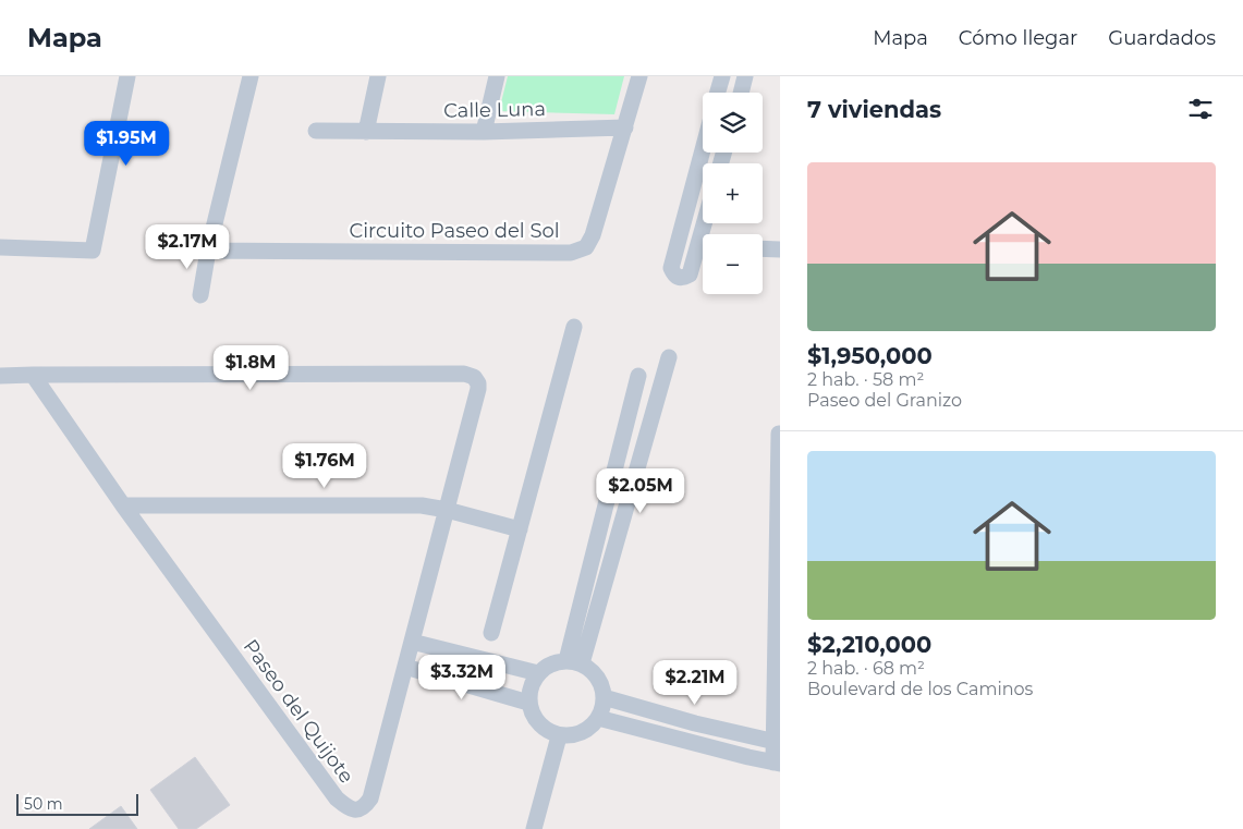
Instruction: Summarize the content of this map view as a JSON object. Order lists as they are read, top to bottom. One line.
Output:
{"streets":{"street":["Calle Luna","Circuito Paseo del Sol","Paseo del Quijote"]},"crossings":[["Calle Luna","Circuito Paseo del Sol"]],"scale_bar":"50 m","page":{"header":"Mapa","nav":["Mapa","Cómo llegar","Guardados"],"heading":"7 viviendas","map_buttons":["+","−"],"price":["$1.95M","$2.17M","$1.8M","$1.76M","$2.05M","$3.32M","$2.21M"],"list":[{"name":"$1,950,000","note":"2 hab. · 58 m² · Paseo del Granizo"},{"name":"$2,210,000","note":"2 hab. · 68 m² · Boulevard de los Caminos"}],"scale":"50 m"}}
